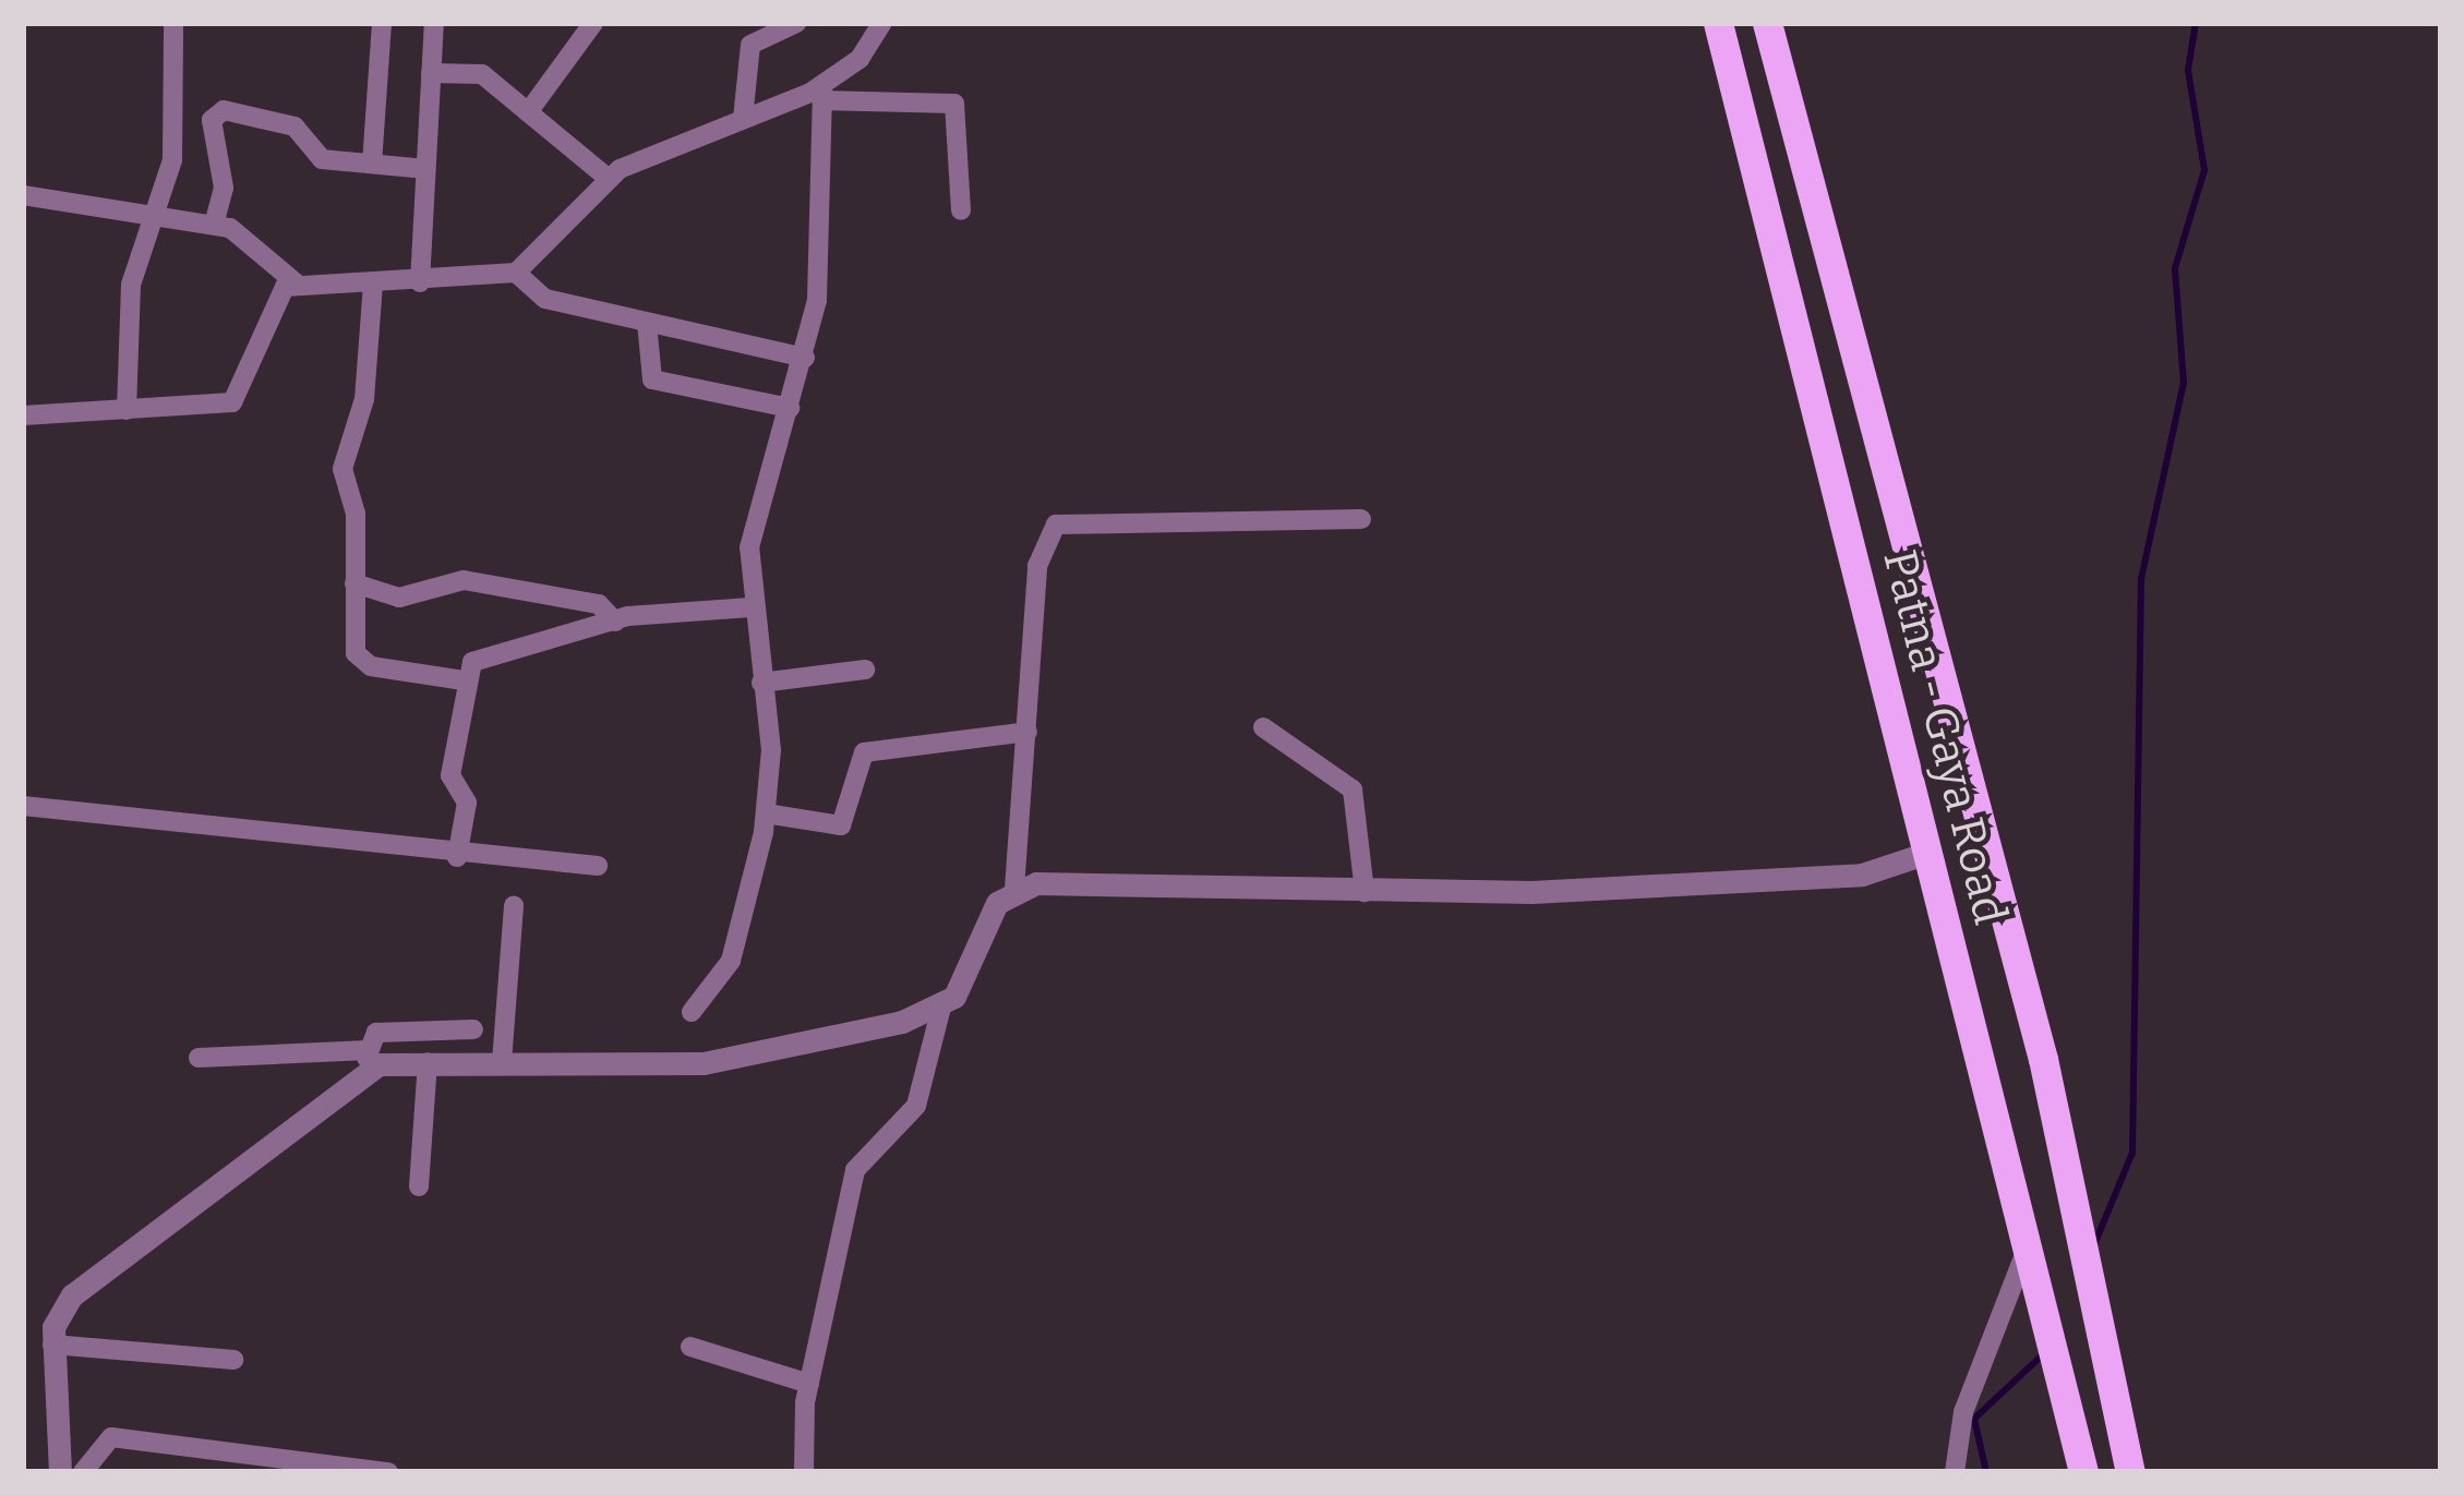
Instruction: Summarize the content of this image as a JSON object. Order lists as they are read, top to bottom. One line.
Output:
{"streets":{"main road":["Patna - Gaya Road"]}}
